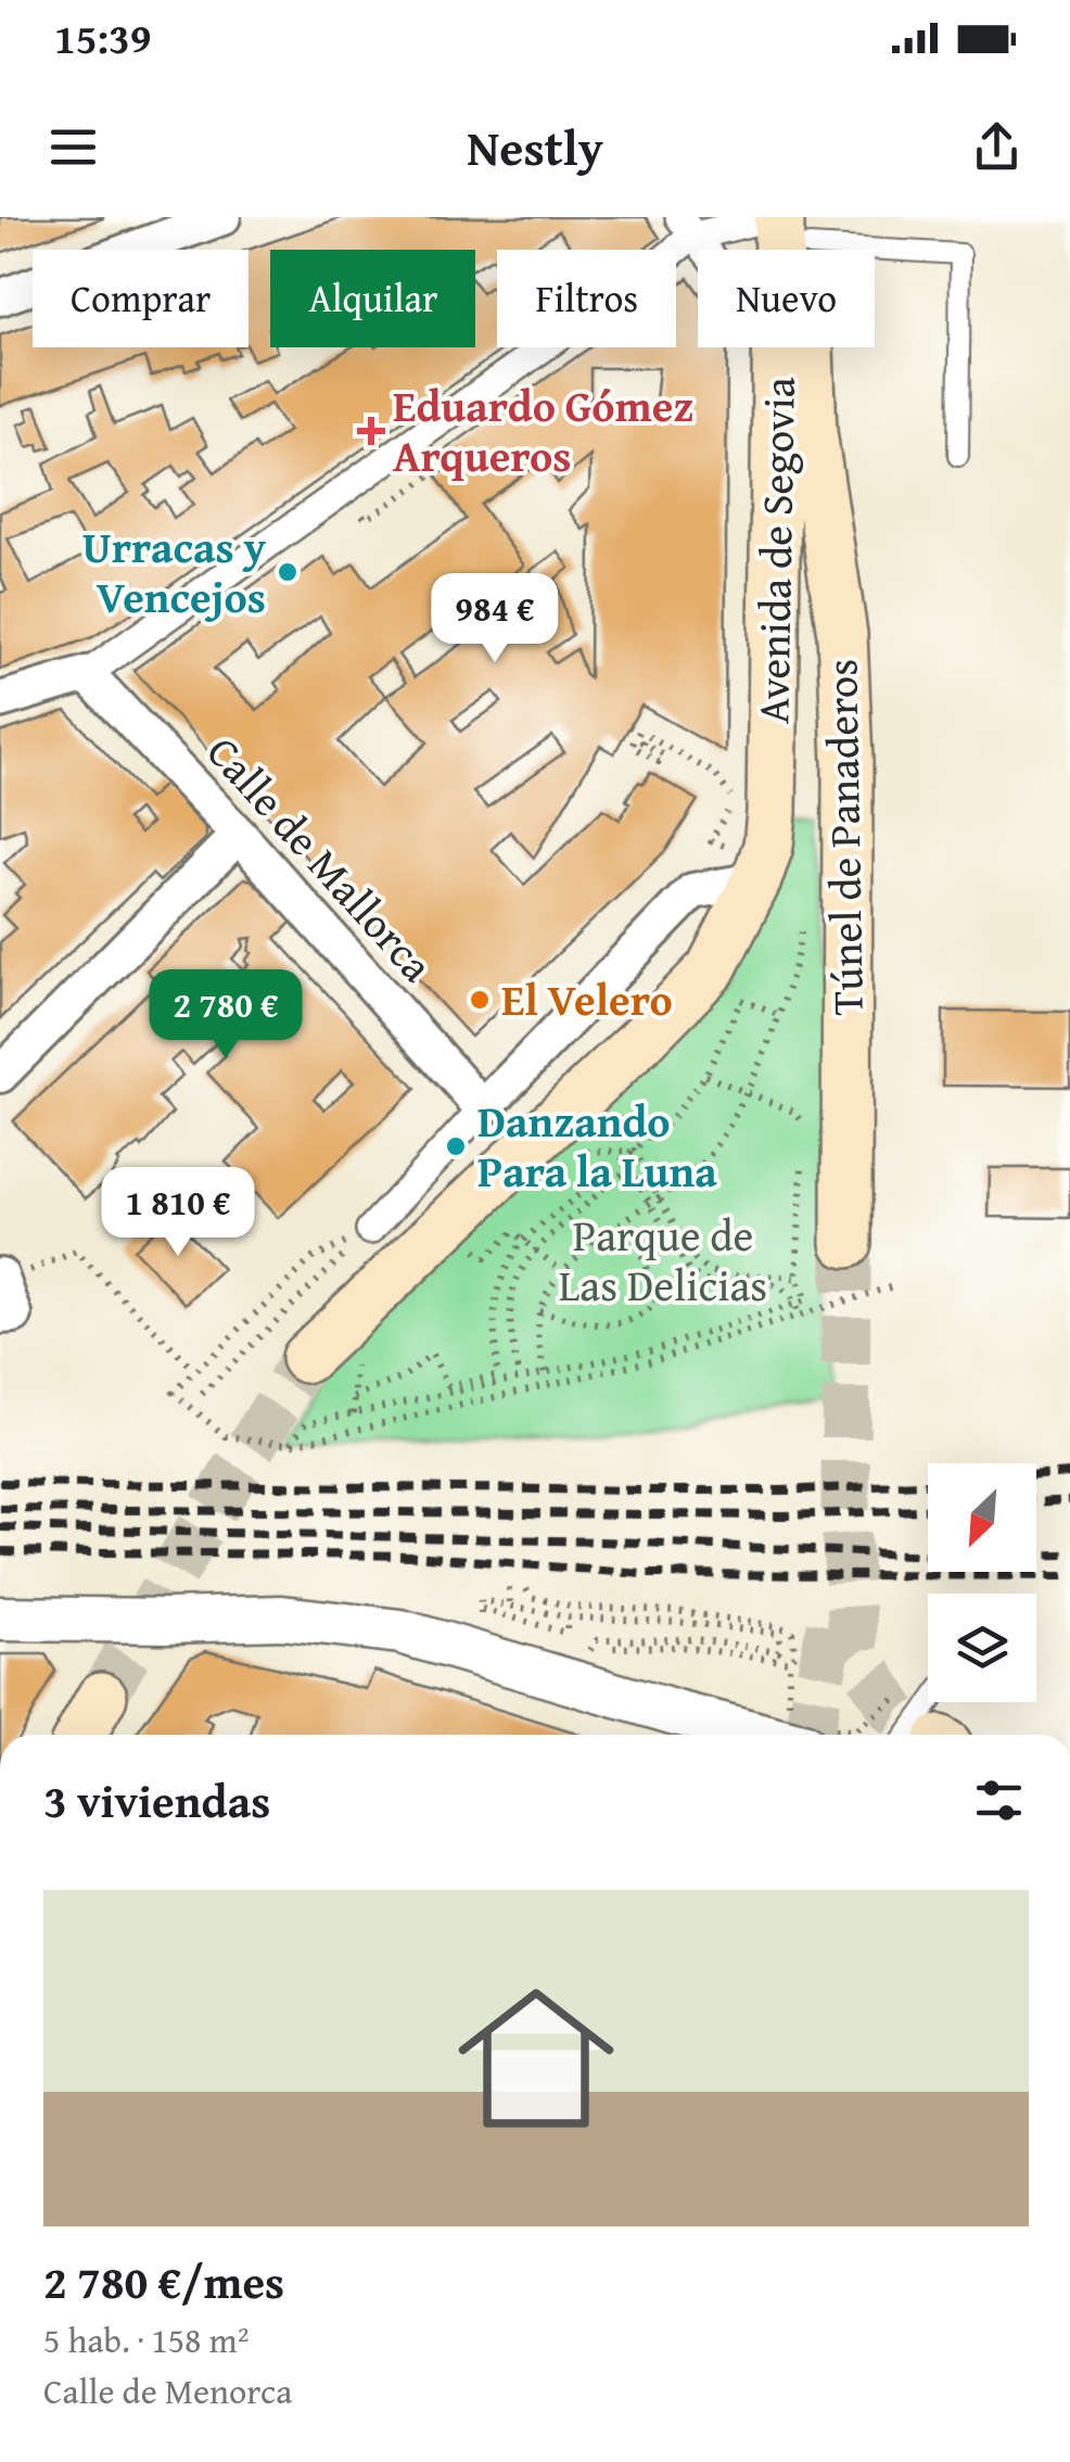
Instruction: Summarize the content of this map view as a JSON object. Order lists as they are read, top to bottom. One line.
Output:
{"streets":{"main road":["Avenida de Segovia","Túnel de Panaderos"],"street":["Calle de Mallorca"]},"crossings":[["Avenida de Segovia","Túnel de Panaderos"]],"parks":["Parque de Las Delicias"],"places":{"health":["Eduardo Gómez Arqueros"],"other":["Urracas y Vencejos","El Velero","Danzando Para la Luna"]},"north":"bottom left","page":{"status":"15:39","header":"Nestly","chip":["Comprar","Alquilar","Filtros","Nuevo"],"price":["984 €","2 780 €","1 810 €"],"heading":"3 viviendas","list":[{"name":"2 780 €/mes","note":"5 hab. · 158 m² · Calle de Menorca"}]}}
